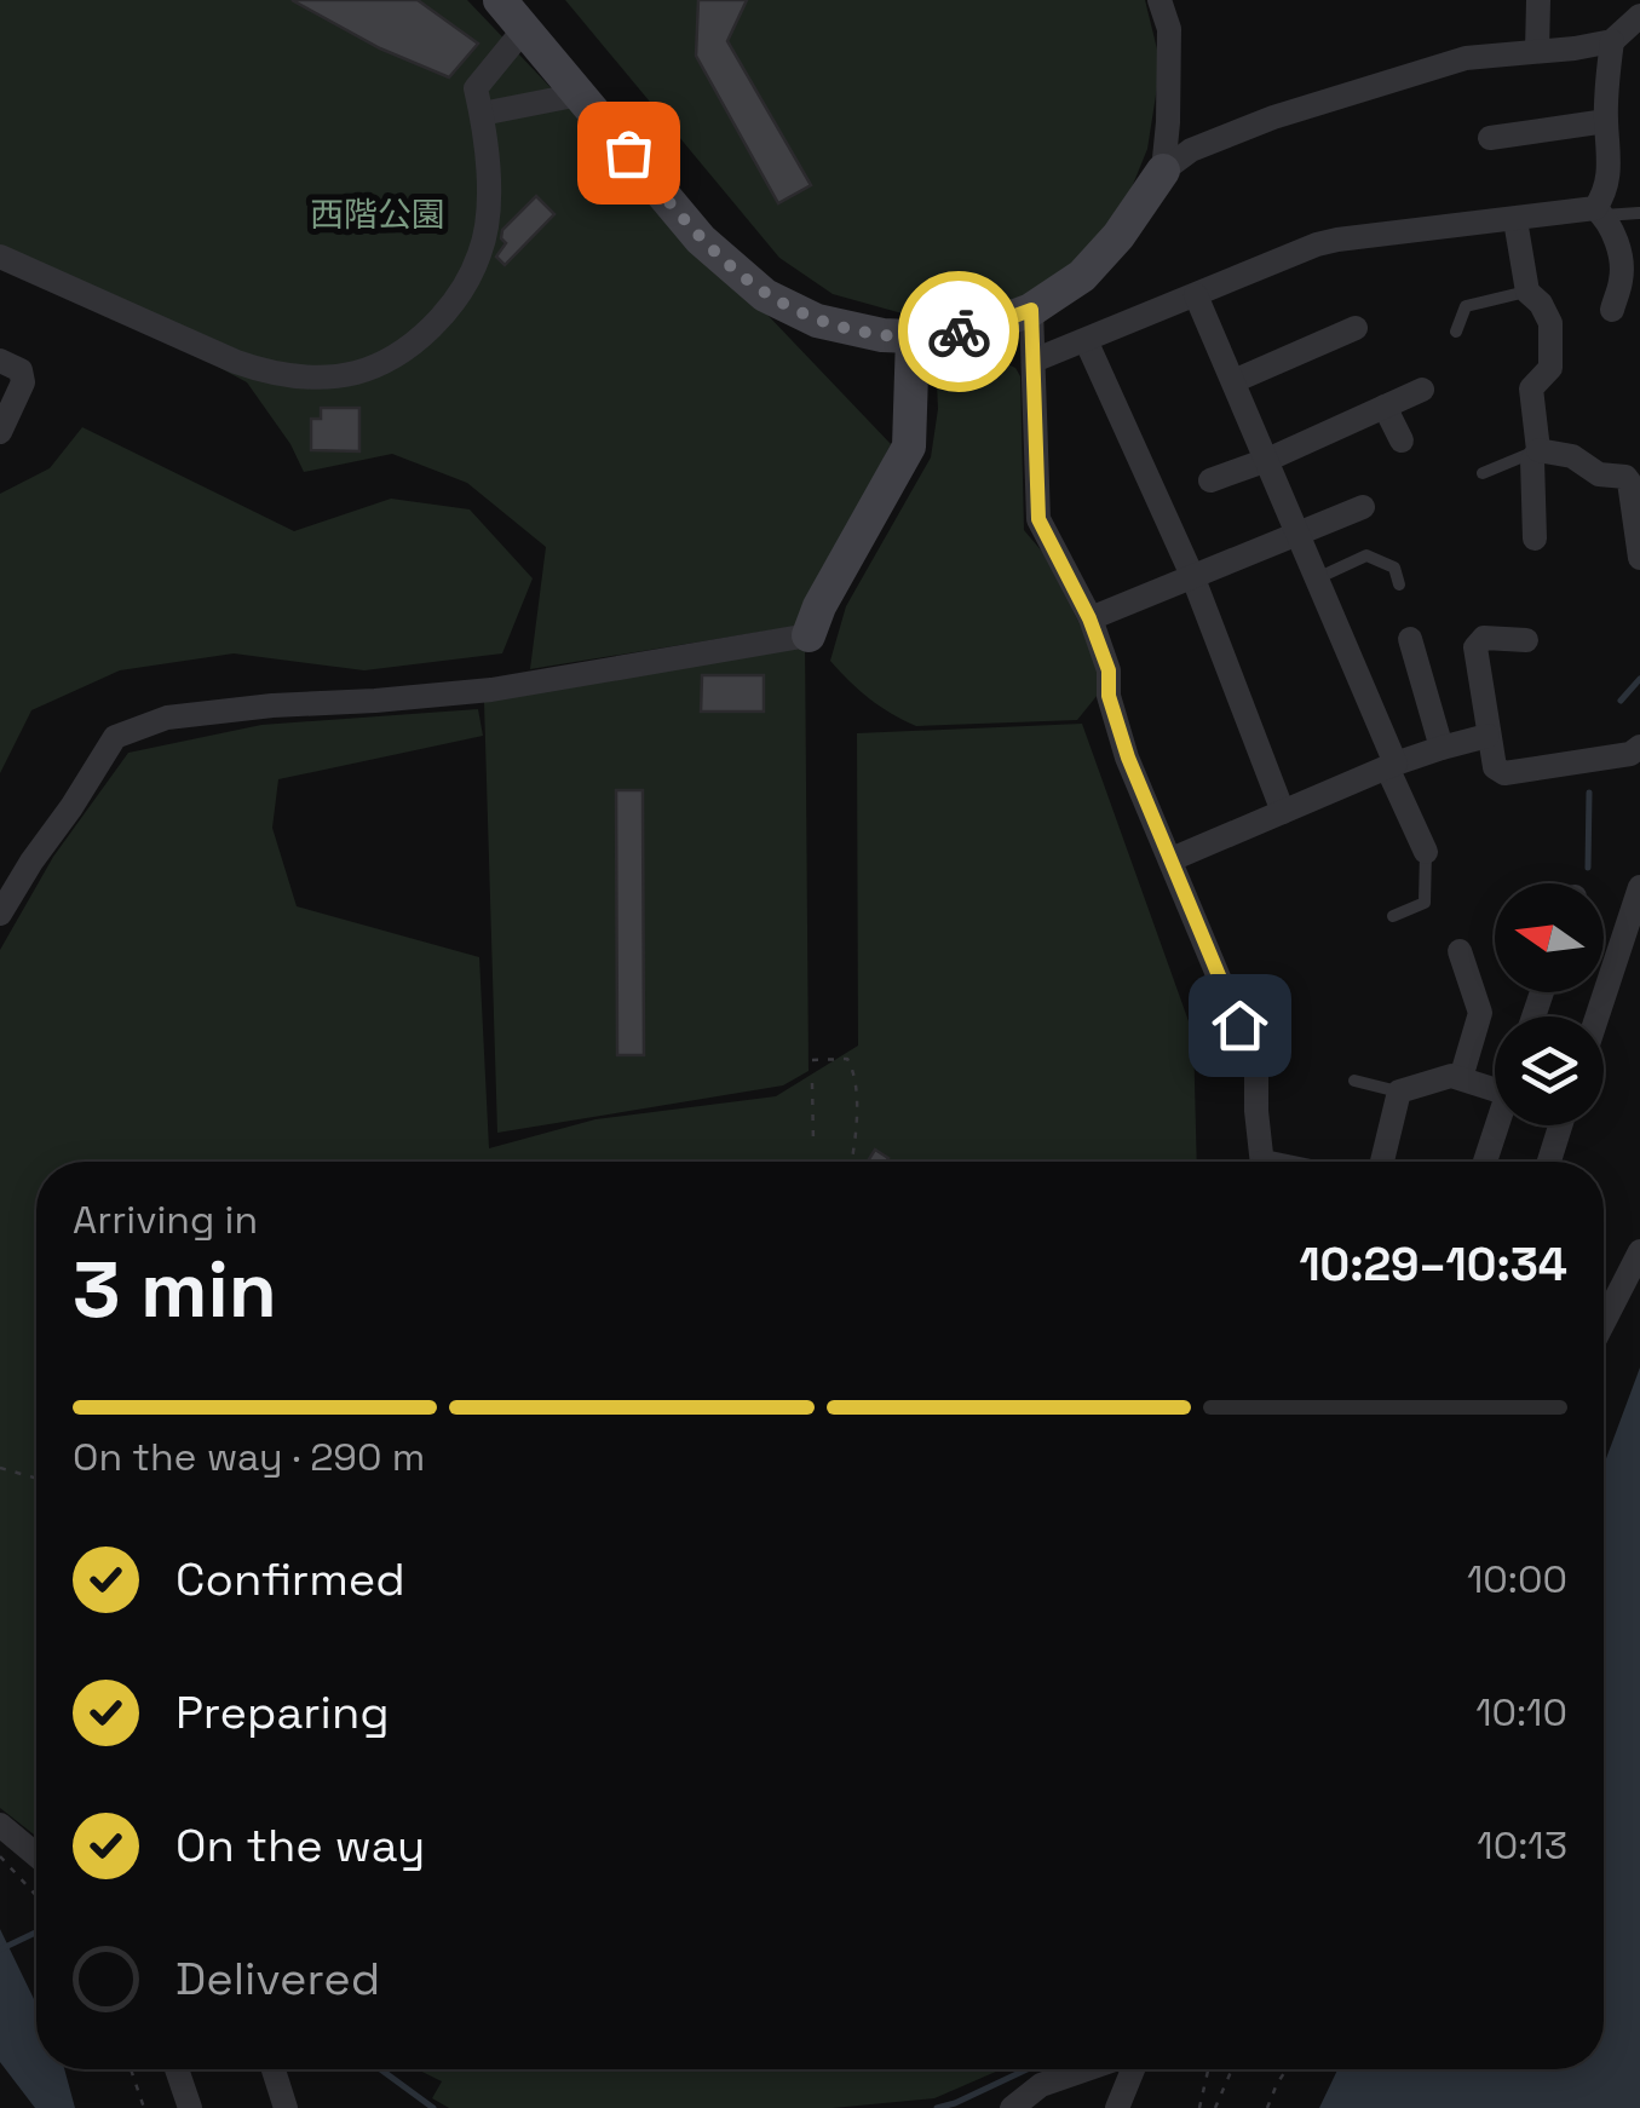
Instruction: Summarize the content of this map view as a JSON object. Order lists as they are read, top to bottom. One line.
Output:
{"parks":["西階公園"],"north":"left","page":{"heading":["3 min","Arriving in","10:29–10:34"],"bar":"On the way · 290 m","list":[["Confirmed","10:00"],["Preparing","10:10"],["On the way","10:13"],"Delivered"]}}
